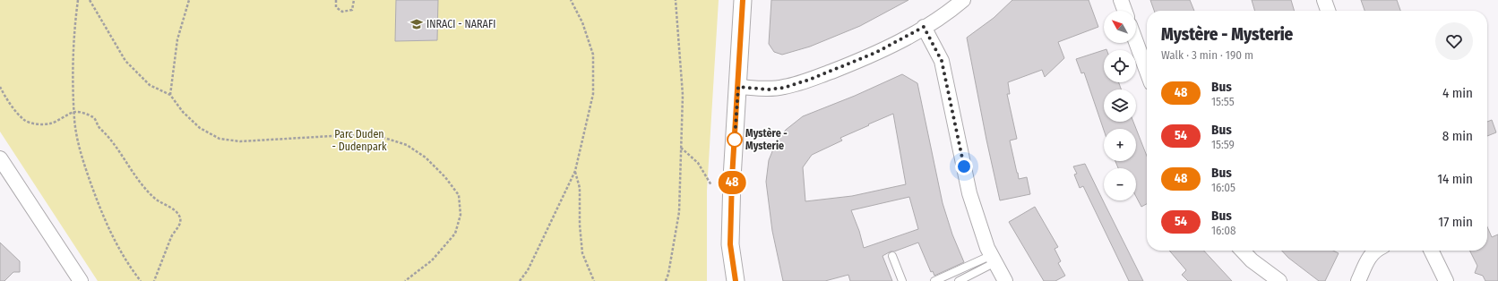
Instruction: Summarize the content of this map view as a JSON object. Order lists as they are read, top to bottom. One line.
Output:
{"parks":["Parc Duden - Dudenpark"],"places":{"school or university":["INRACI - NARAFI"],"other":["Mystère - Mysterie"]},"lines":["bus line 48"],"north":"top left","page":{"on_map":"48","map_buttons":["+","−"],"heading":["Mystère - Mysterie","Walk · 3 min · 190 m"],"list":[{"mark":"48","name":"Bus","note":"15:55","value":"4 min"},{"mark":"54","name":"Bus","note":"15:59","value":"8 min"},{"mark":"48","name":"Bus","note":"16:05","value":"14 min"},{"mark":"54","name":"Bus","note":"16:08","value":"17 min"}]}}
